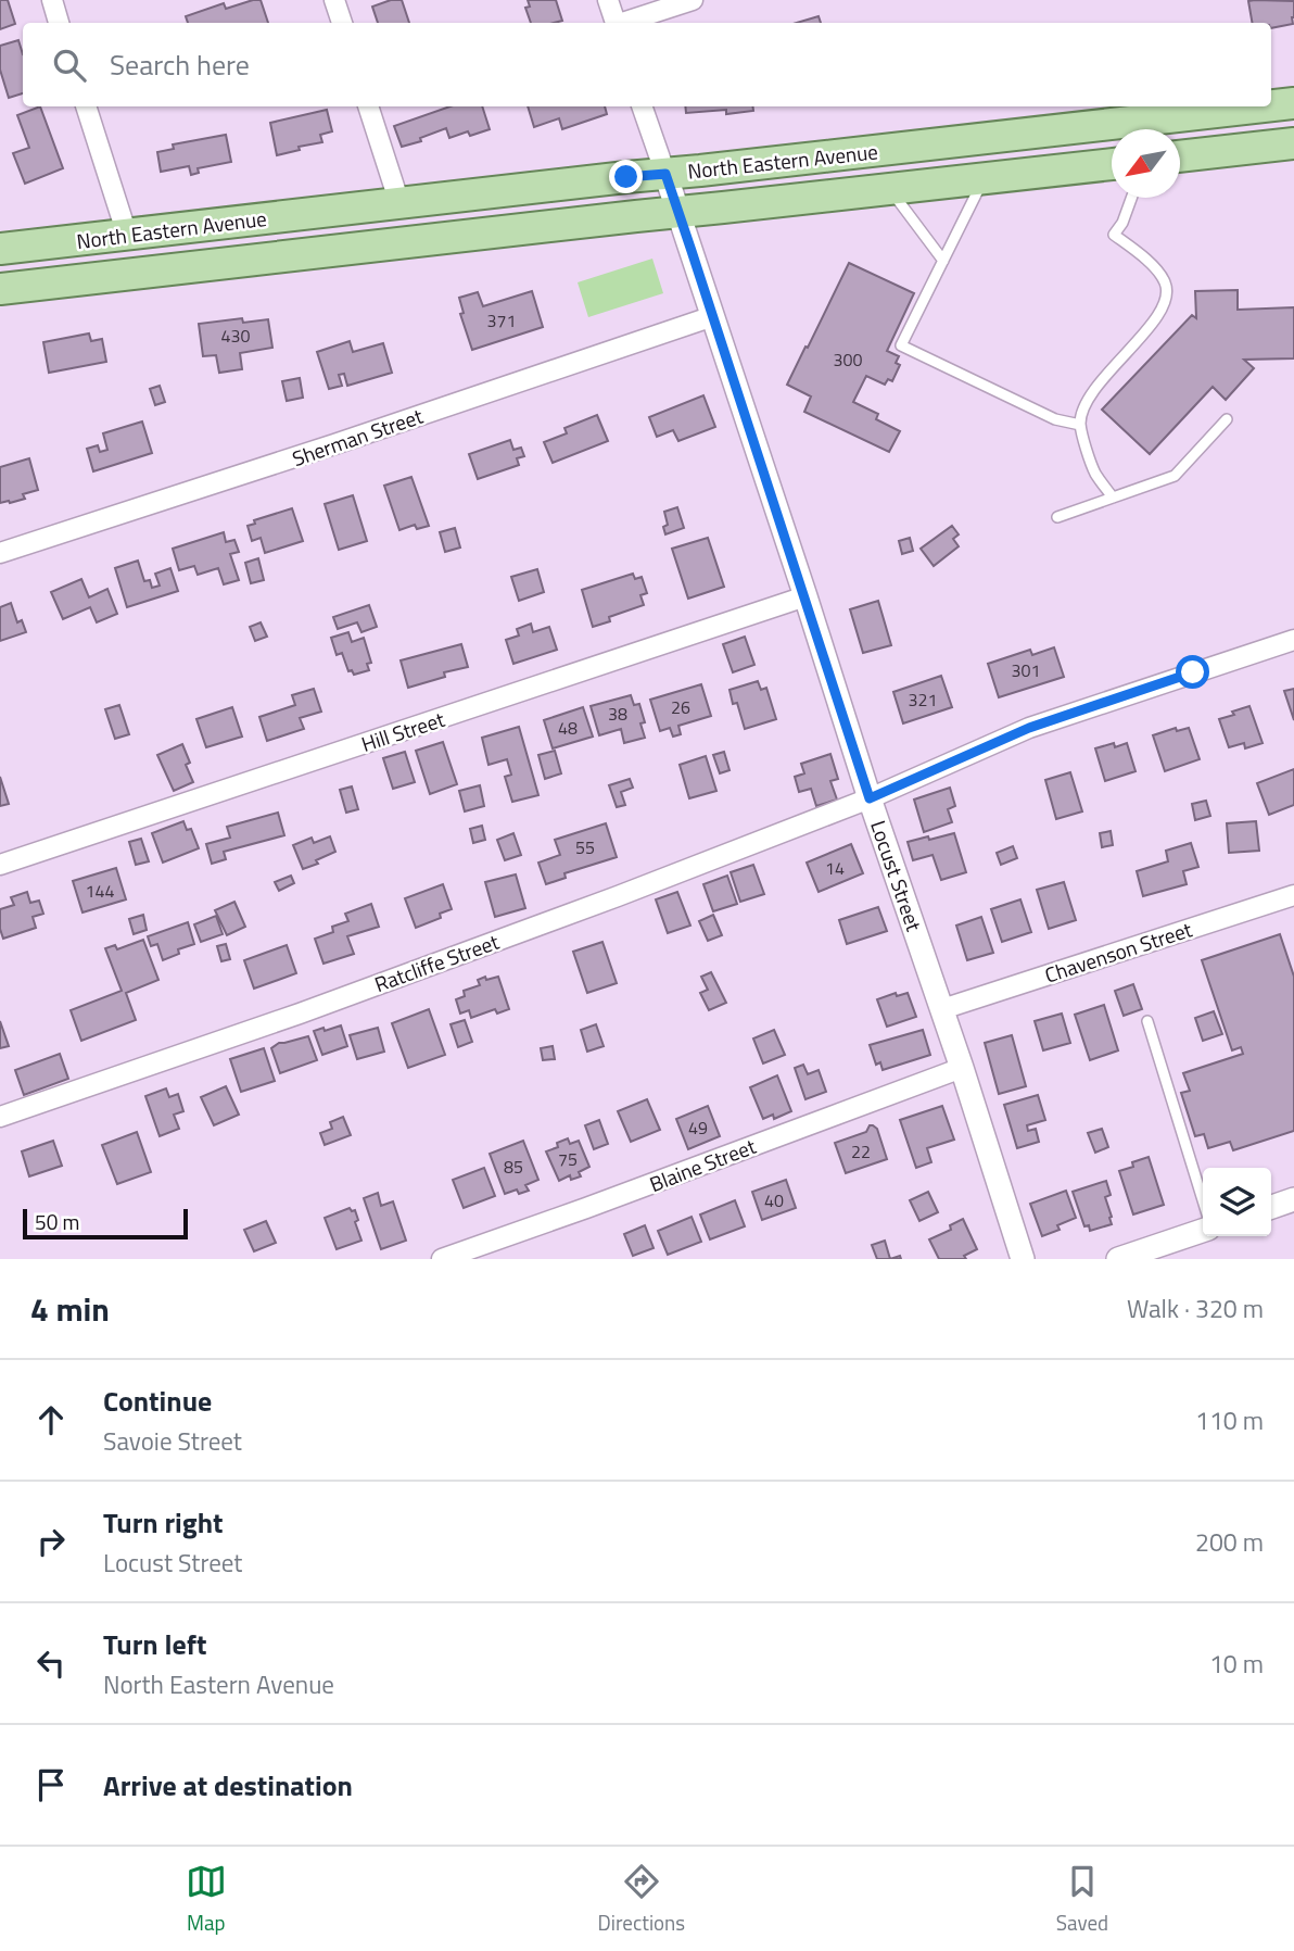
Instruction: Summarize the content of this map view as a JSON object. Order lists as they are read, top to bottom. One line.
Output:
{"streets":{"main road":["North Eastern Avenue"],"street":["Sherman Street","Hill Street","Locust Street","Chavenson Street","Ratcliffe Street","Blaine Street"]},"crossings":[["North Eastern Avenue","Locust Street"],["Sherman Street","Locust Street"],["Hill Street","Locust Street"],["Locust Street","Chavenson Street"],["Locust Street","Ratcliffe Street"],["Locust Street","Blaine Street"]],"house_numbers":["371","430","300","301","321","26","38","48","55","14","144","49","22","75","85","40"],"scale_bar":"50 m","north":"bottom left","page":{"search":"Search here","scale":"50 m","heading":["4 min","Walk · 320 m"],"list":[["Continue","Savoie Street","110 m"],["Turn right","Locust Street","200 m"],["Turn left","North Eastern Avenue","10 m"],"Arrive at destination"],"nav":["Map","Directions","Saved"]}}
